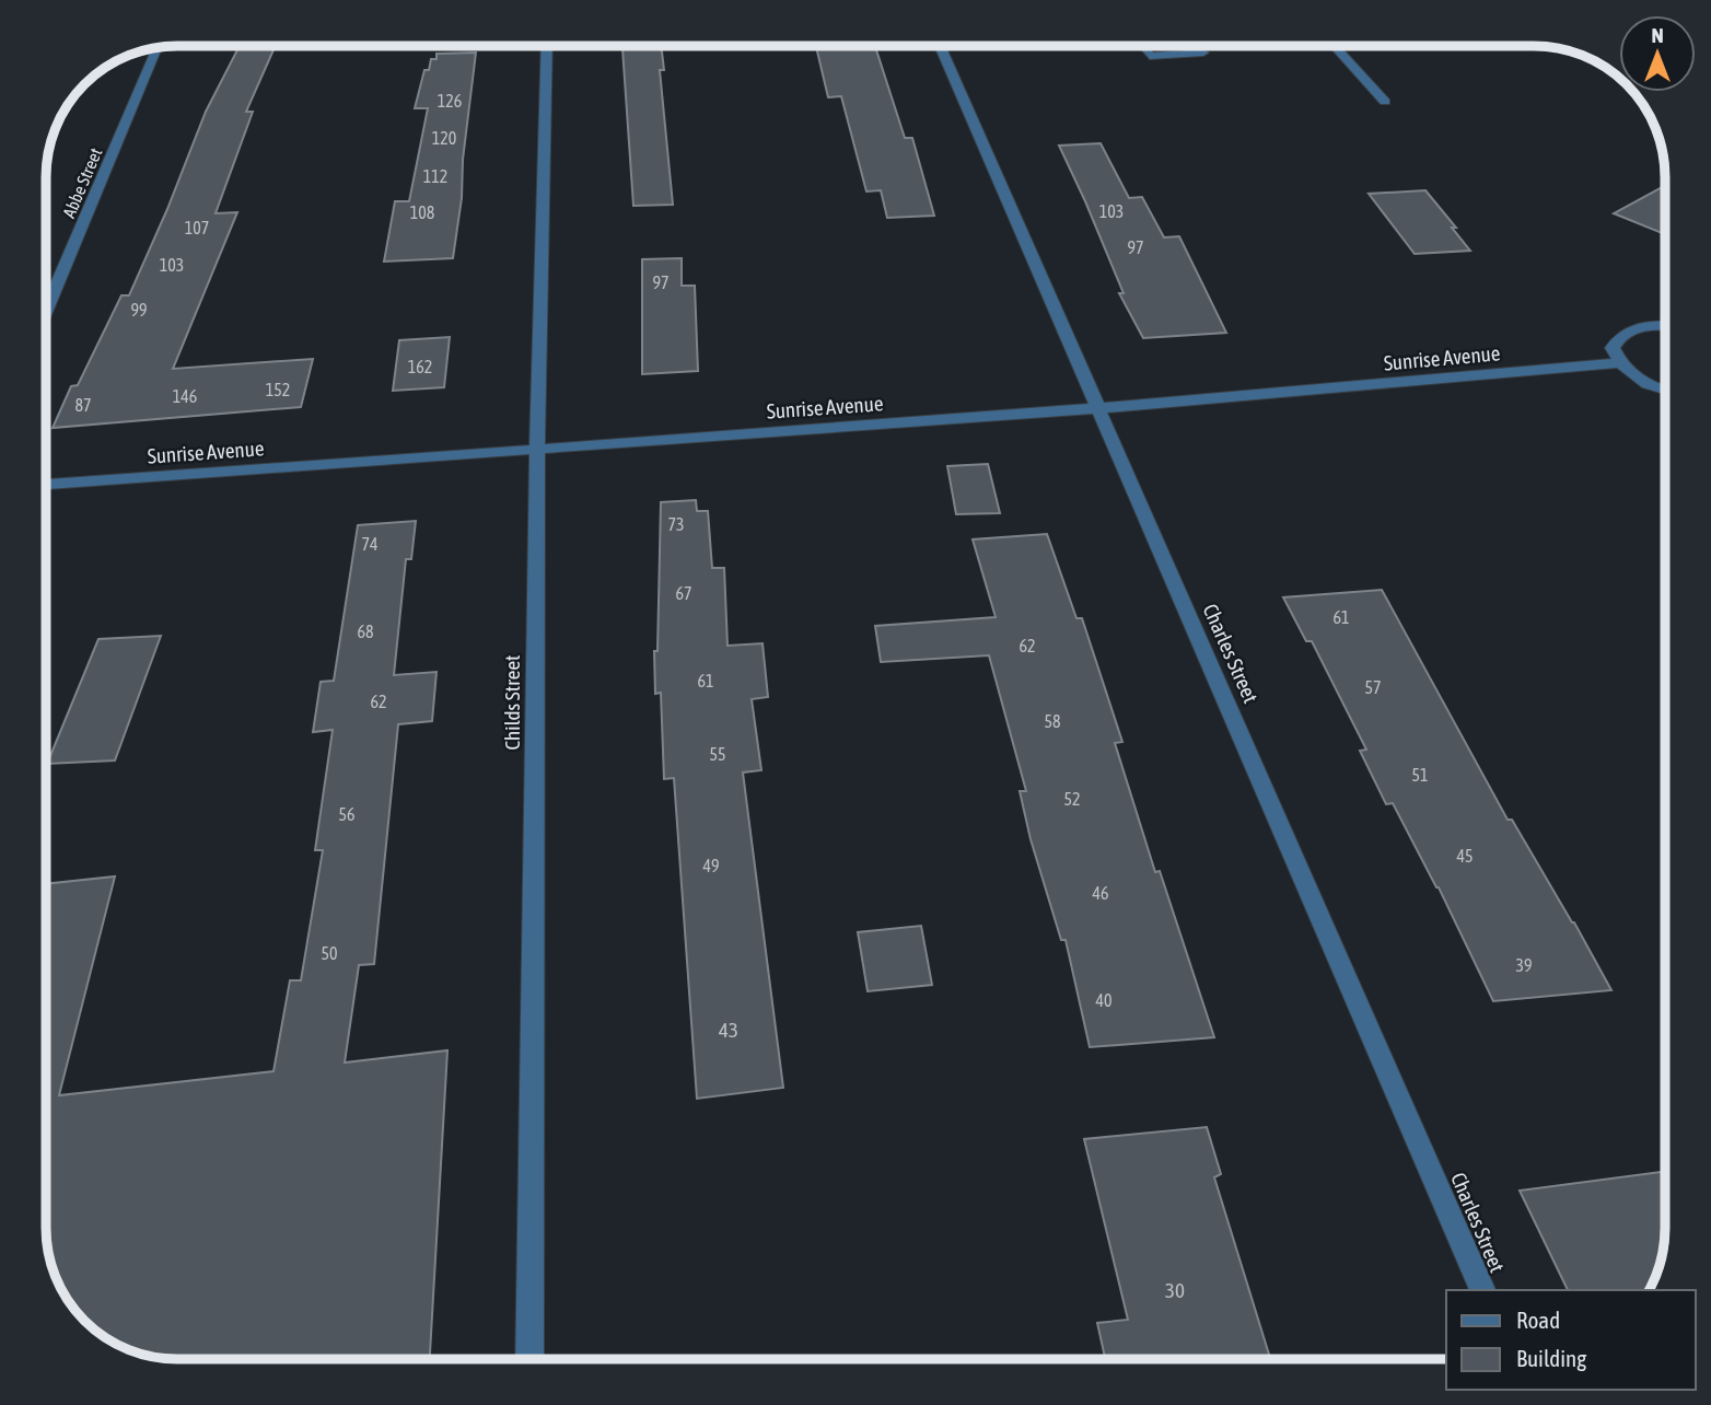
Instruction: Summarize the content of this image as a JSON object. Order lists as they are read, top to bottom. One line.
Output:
{"streets":{"street":["Abbe Street","Sunrise Avenue","Charles Street","Childs Street"]},"crossings":[["Sunrise Avenue","Charles Street"],["Sunrise Avenue","Childs Street"]],"house_numbers":["126","120","112","103","108","107","97","103","97","99","162","152","146","87","73","74","67","61","68","62","61","57","62","58","55","51","52","56","45","49","46","50","39","40","43","30"],"legend":["Road","Building"],"north":"top"}
